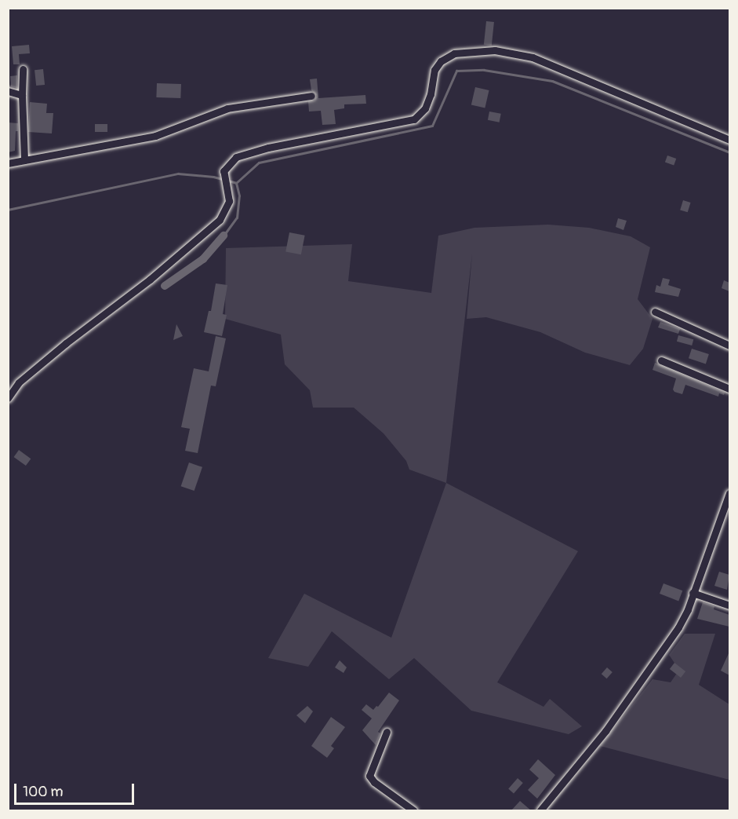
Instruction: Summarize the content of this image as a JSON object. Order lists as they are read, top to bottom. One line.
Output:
{"scale_bar":"100 m"}
